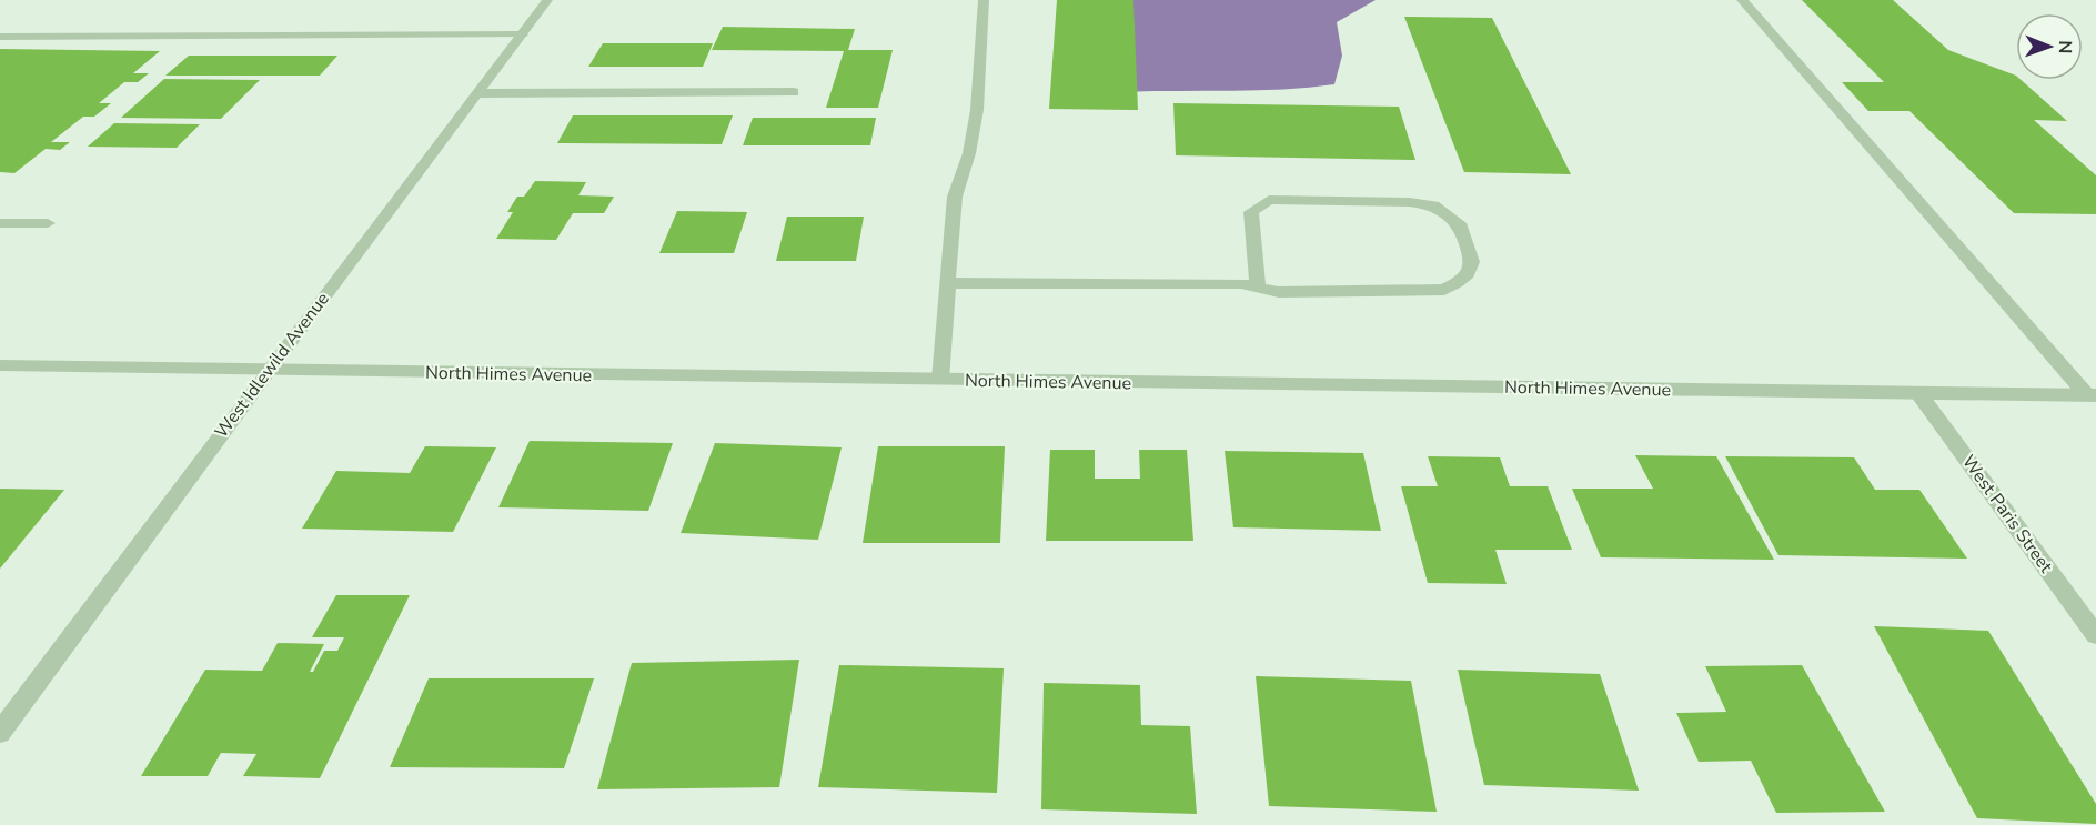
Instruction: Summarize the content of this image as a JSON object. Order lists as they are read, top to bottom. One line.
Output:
{"streets":{"street":["West Idlewild Avenue","North Himes Avenue","West Paris Street"]},"crossings":[["West Idlewild Avenue","North Himes Avenue"],["North Himes Avenue","West Paris Street"]],"north":"right"}
